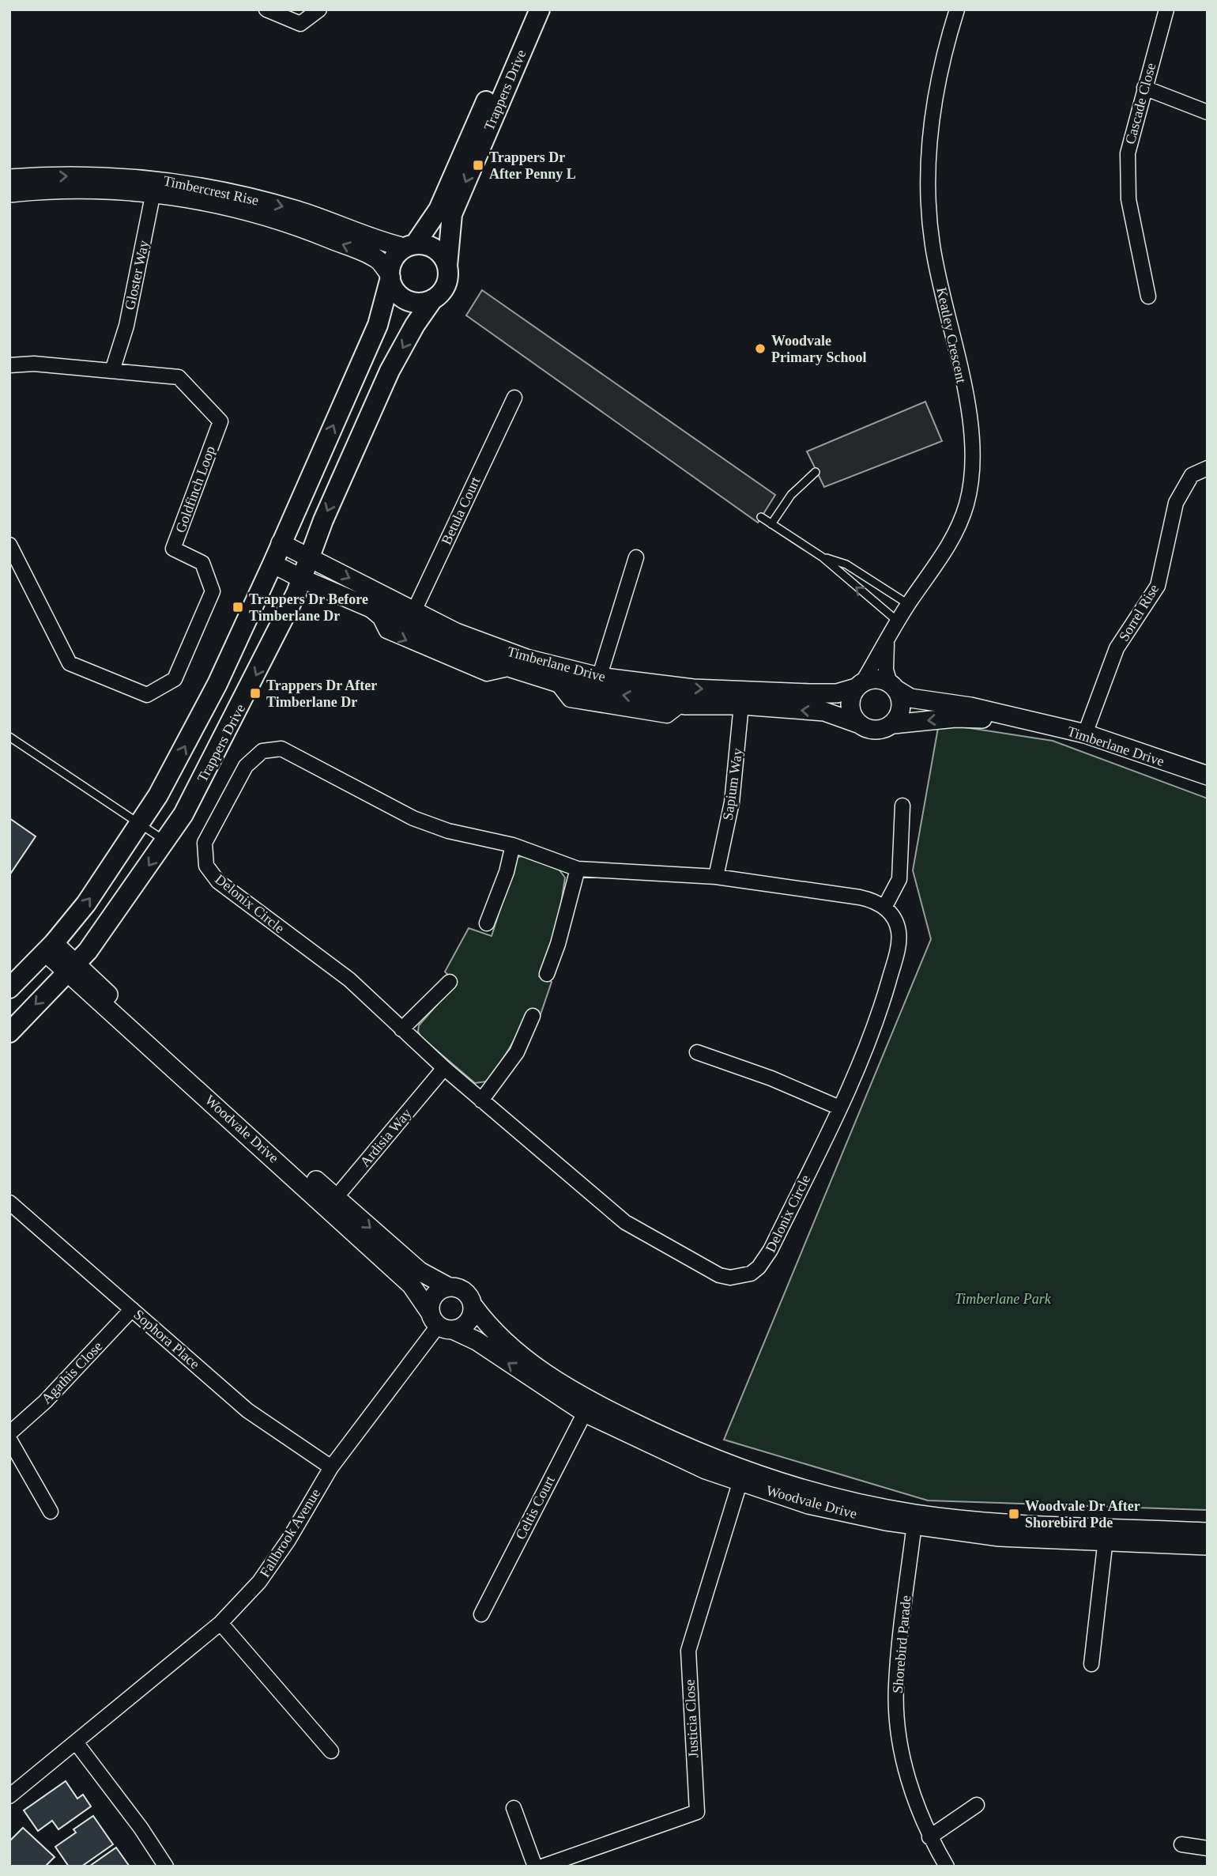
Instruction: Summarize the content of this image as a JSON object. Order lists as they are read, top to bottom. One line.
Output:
{"streets":{"main road":["Trappers Drive"],"street":["Cascade Close","Timbercrest Rise","Gloster Way","Keatley Crescent","Goldfinch Loop","Betula Court","Sorrel Rise","Timberlane Drive","Sapium Way","Delonix Circle","Woodvale Drive","Ardisia Way","Sophora Place","Agathis Close","Celtis Court","Fallbrook Avenue","Shorebird Parade","Justicia Close"]},"crossings":[["Trappers Drive","Timbercrest Rise"],["Trappers Drive","Timberlane Drive"],["Trappers Drive","Woodvale Drive"],["Timbercrest Rise","Gloster Way"],["Gloster Way","Goldfinch Loop"],["Keatley Crescent","Timberlane Drive"],["Betula Court","Timberlane Drive"],["Sorrel Rise","Timberlane Drive"],["Timberlane Drive","Sapium Way"],["Sapium Way","Delonix Circle"],["Delonix Circle","Ardisia Way"],["Woodvale Drive","Ardisia Way"],["Woodvale Drive","Celtis Court"],["Woodvale Drive","Fallbrook Avenue"],["Woodvale Drive","Shorebird Parade"],["Woodvale Drive","Justicia Close"],["Sophora Place","Agathis Close"],["Sophora Place","Fallbrook Avenue"]],"parks":["Timberlane Park"],"places":{"transit":["Trappers Dr After Penny L","Trappers Dr Before Timberlane Dr","Trappers Dr After Timberlane Dr","Woodvale Dr After Shorebird Pde"],"other":["Woodvale Primary School"]}}
